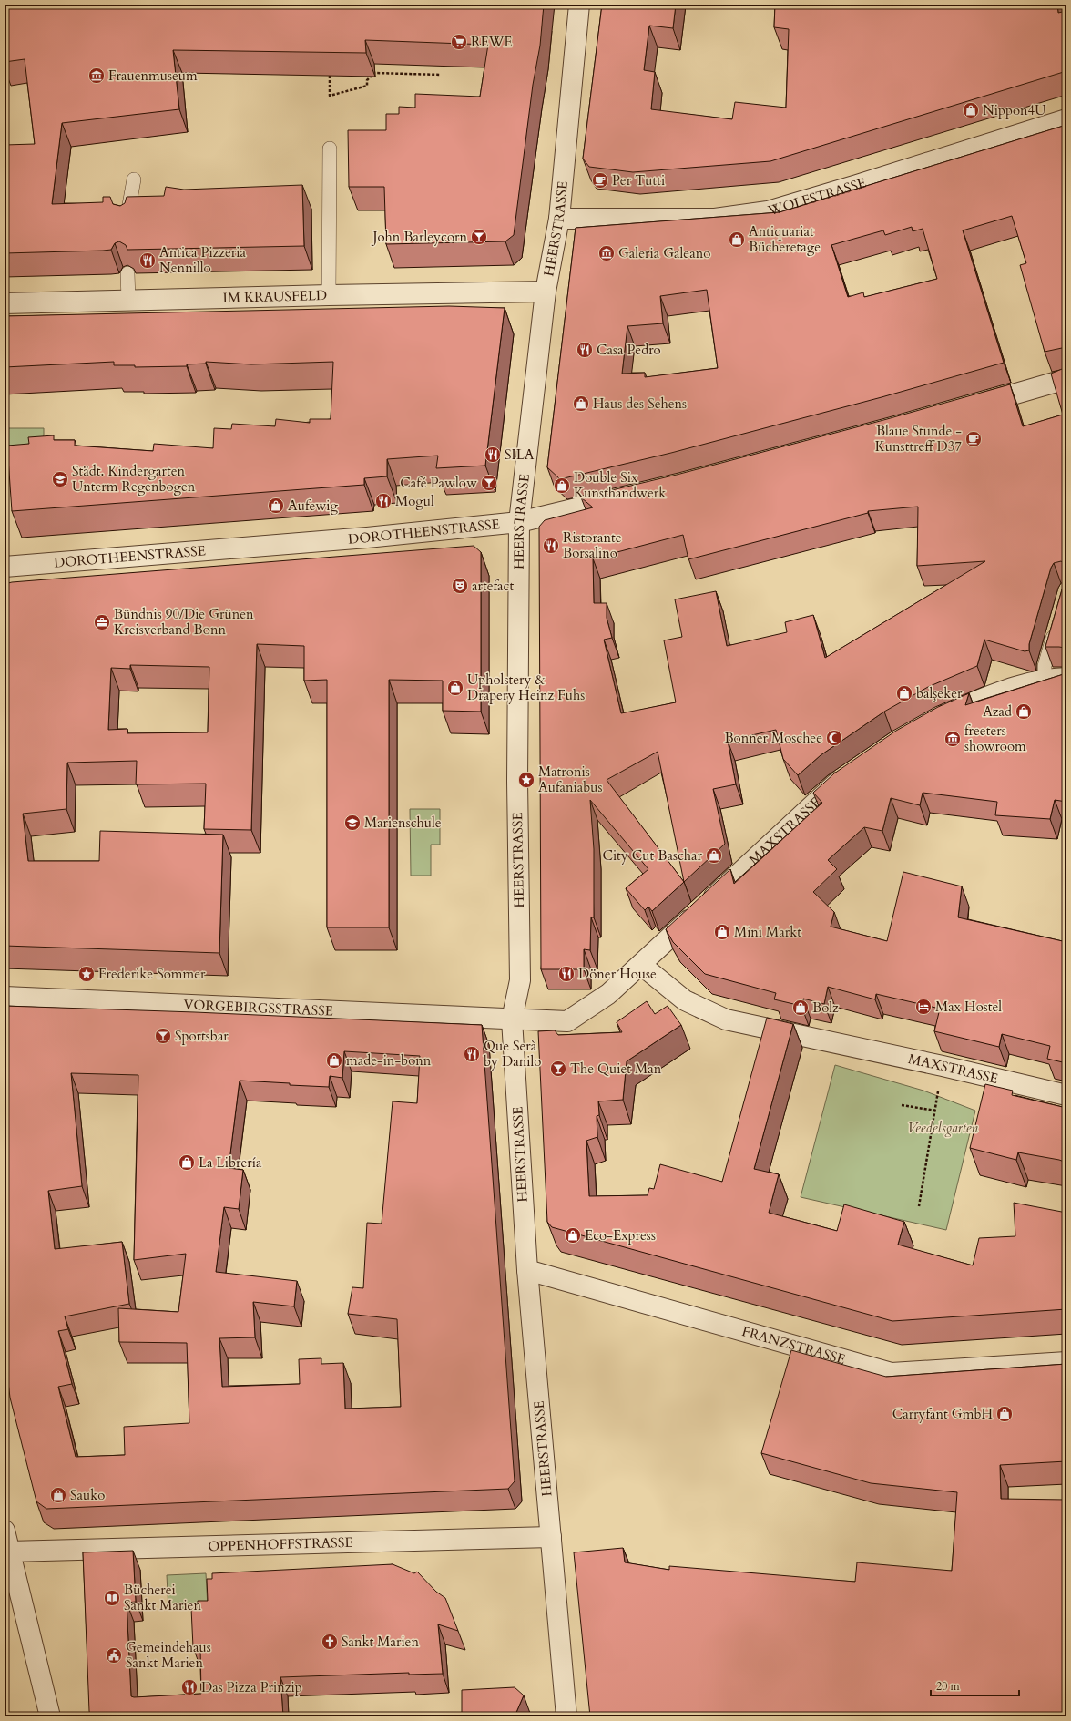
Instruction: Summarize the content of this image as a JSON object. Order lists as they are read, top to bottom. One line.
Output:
{"streets":{"street":["WOLFSTRASSE","HEERSTRASSE","IM KRAUSFELD","DOROTHEENSTRASSE","MAXSTRASSE","VORGEBIRGSSTRASSE","FRANZSTRASSE","OPPENHOFFSTRASSE"]},"crossings":[["WOLFSTRASSE","HEERSTRASSE"],["HEERSTRASSE","IM KRAUSFELD"],["HEERSTRASSE","DOROTHEENSTRASSE"],["HEERSTRASSE","MAXSTRASSE"],["HEERSTRASSE","VORGEBIRGSSTRASSE"],["HEERSTRASSE","FRANZSTRASSE"],["HEERSTRASSE","OPPENHOFFSTRASSE"],["MAXSTRASSE","VORGEBIRGSSTRASSE"]],"parks":["Veedelsgarten"],"places":{"supermarket":["REWE"],"museum":["Frauenmuseum","Galeria Galeano","freeters showroom"],"shop":["Nippon4U","Antiquariat Bücheretage","Haus des Sehens","Double Six Kunsthandwerk","Aufewig","Upholstery & Drapery Heinz Fuhs","balşeker","Azad","City Cut Baschar","Mini Markt","Bolz","made-in-bonn","La Librería","Eco-Express","Carryfant GmbH","Sauko"],"cafe":["Per Tutti","Blaue Stunde - Kunsttreff D37"],"bar":["John Barleycorn","Café Pawlow","Sportsbar","The Quiet Man"],"restaurant":["Antica Pizzeria Nennillo","Casa Pedro","SILA","Mogul","Ristorante Borsalino","Döner House","Que Serà by Danilo","Das Pizza Prinzip"],"school or university":["Städt. Kindergarten Unterm Regenbogen","Marienschule"],"theatre":["artefact"],"office":["Bündnis 90/Die Grünen Kreisverband Bonn"],"mosque":["Bonner Moschee"],"place":["Matronis Aufaniabus","Frederike Sommer"],"hotel":["Max Hostel"],"library":["Bücherei Sankt Marien"],"church":["Sankt Marien"],"public building":["Gemeindehaus Sankt Marien"]},"scale_bar":"20 m"}
